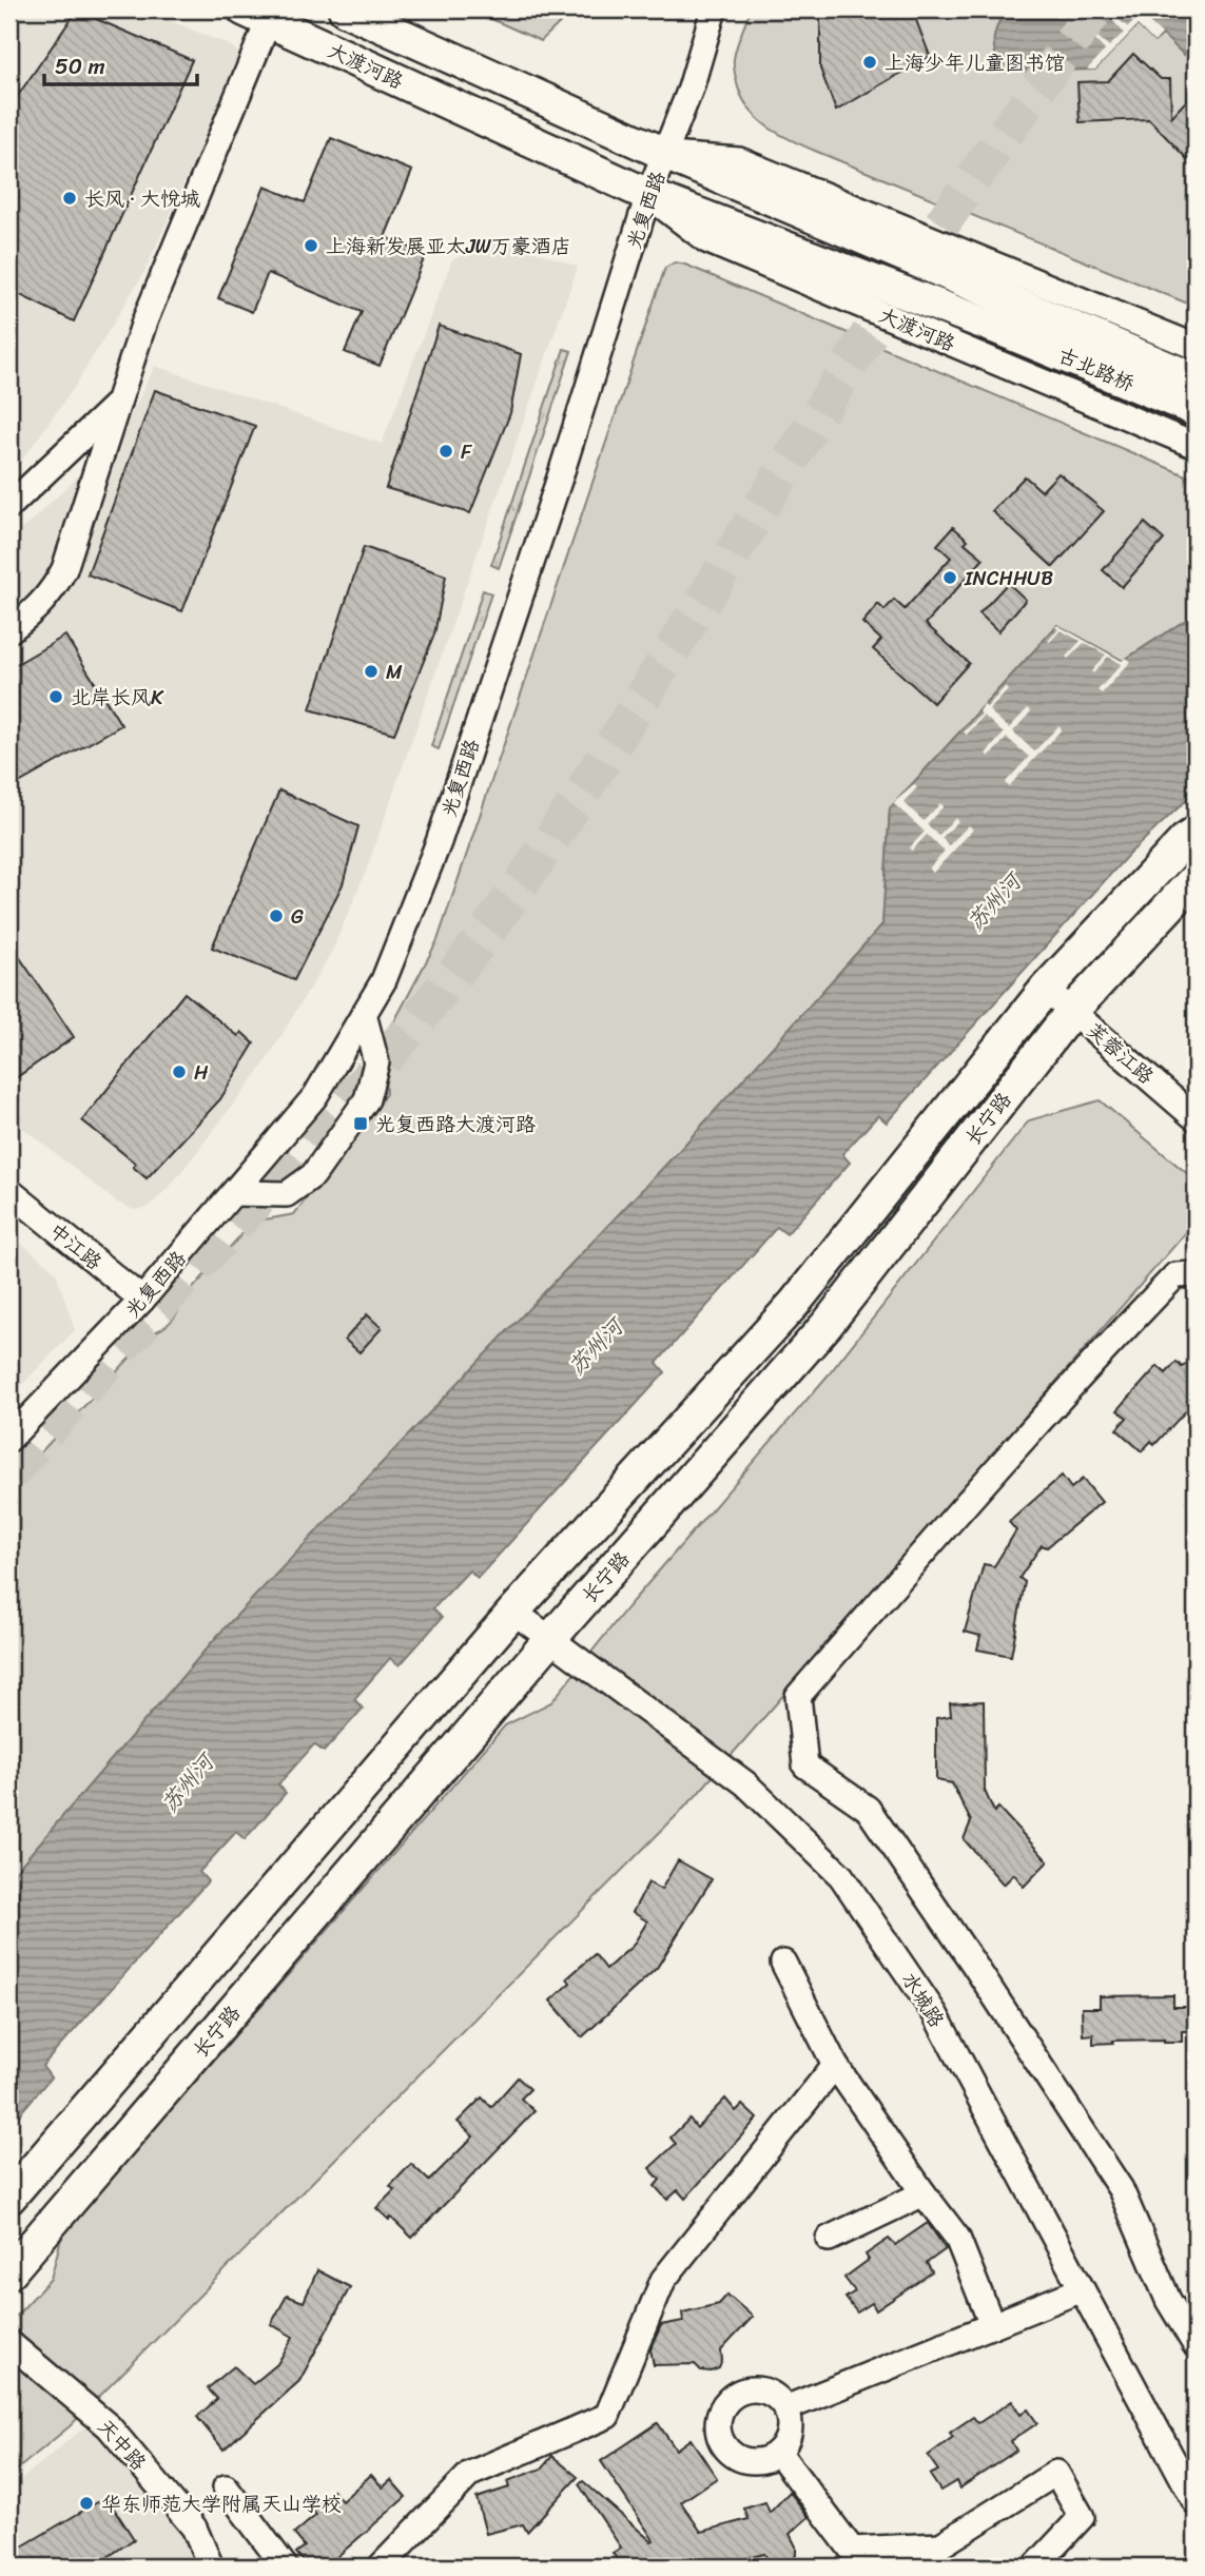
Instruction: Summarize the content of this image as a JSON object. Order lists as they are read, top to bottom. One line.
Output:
{"streets":{"main road":["大渡河路","古北路桥","长宁路"],"street":["光复西路","芙蓉江路","中江路","水城路","天中路"]},"crossings":[["大渡河路","光复西路"],["大渡河路","古北路桥"],["光复西路","中江路"],["芙蓉江路","长宁路"],["长宁路","水城路"]],"water":["苏州河"],"places":{"other":["上海少年儿童图书馆","长风 · 大悦城","上海新发展亚太JW万豪酒店","F","INCHHUB","M","北岸长风K","G","H","华东师范大学附属天山学校"],"transit":["光复西路大渡河路"]},"scale_bar":"50 m"}
